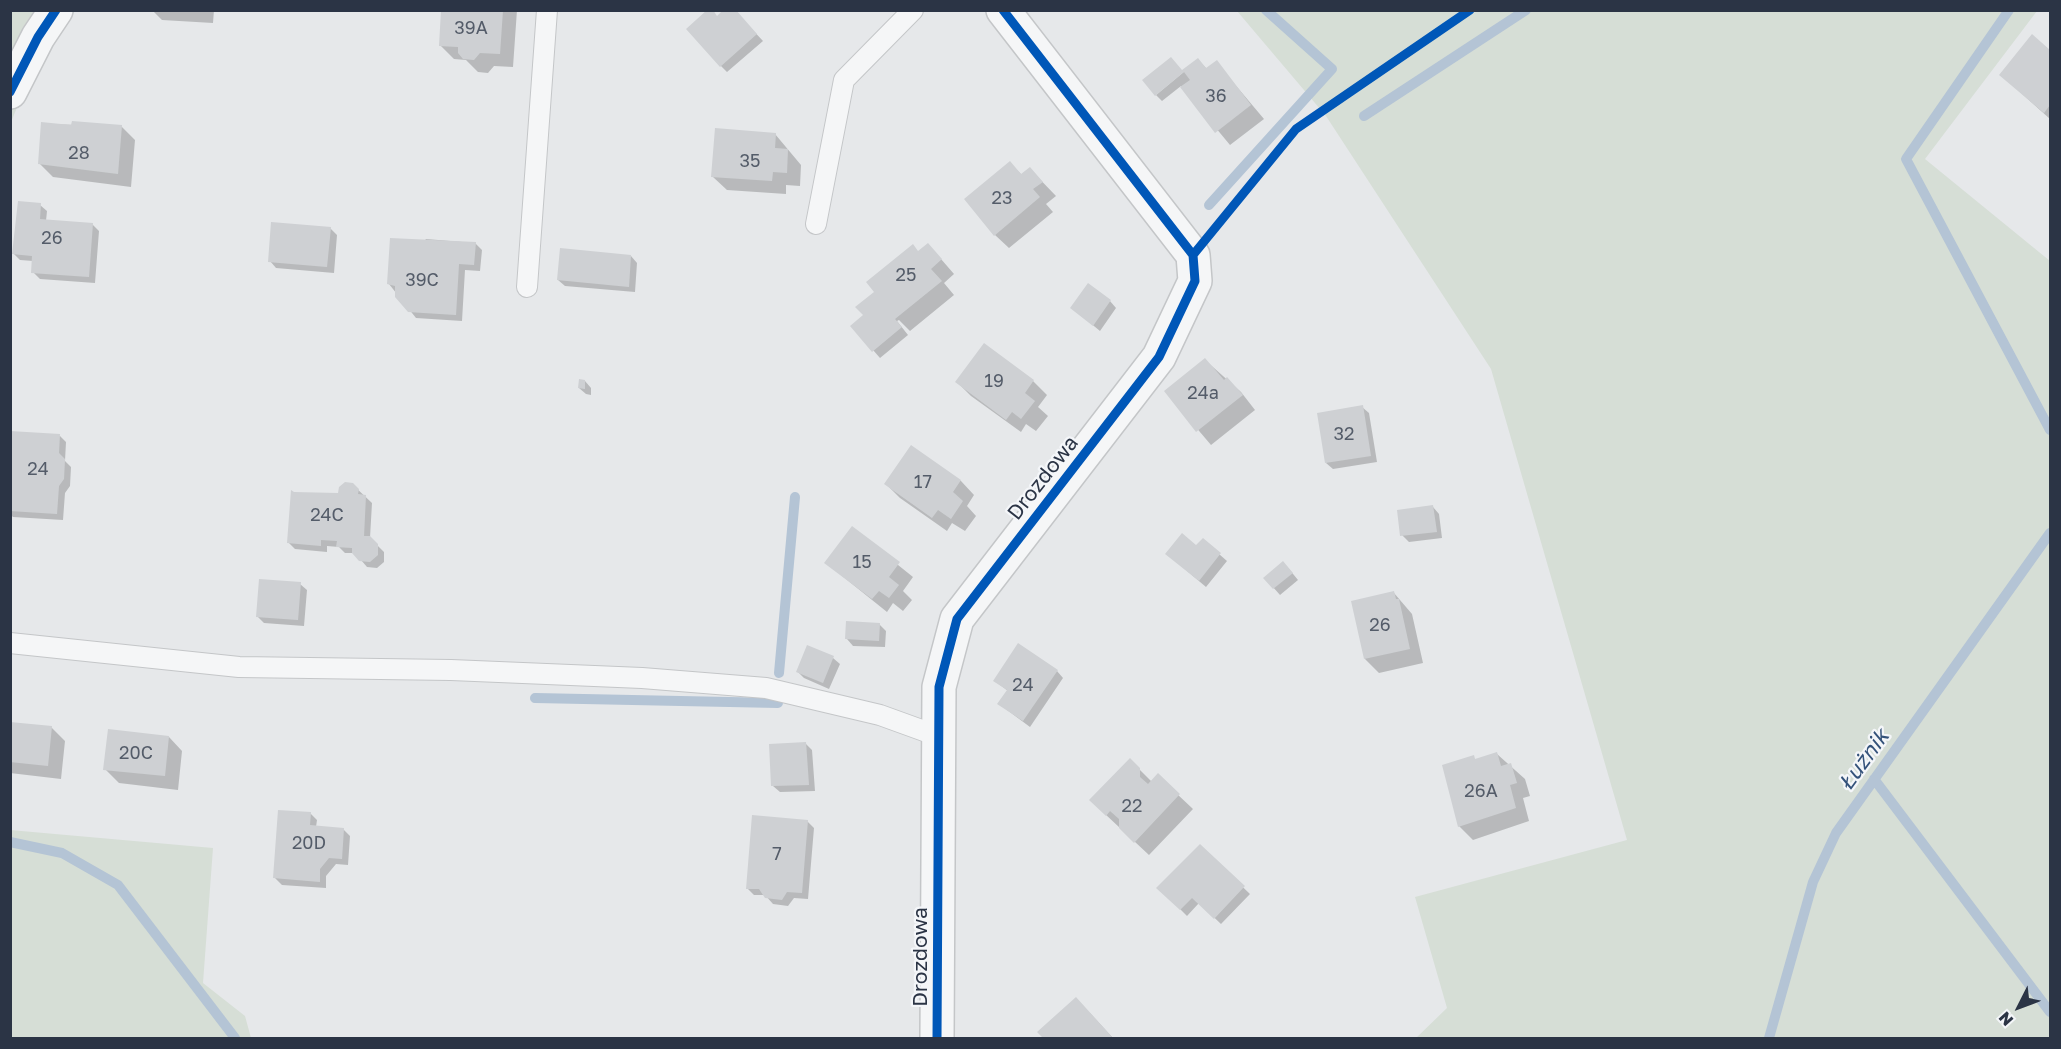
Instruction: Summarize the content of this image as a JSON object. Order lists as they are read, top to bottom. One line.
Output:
{"streets":{"street":["Drozdowa"]},"water":["Łużnik"],"house_numbers":["39A","36","28","35","23","26","25","39C","19","24a","32","24","17","24C","15","26","24","20C","26A","22","20D","7"],"north":"bottom left"}
